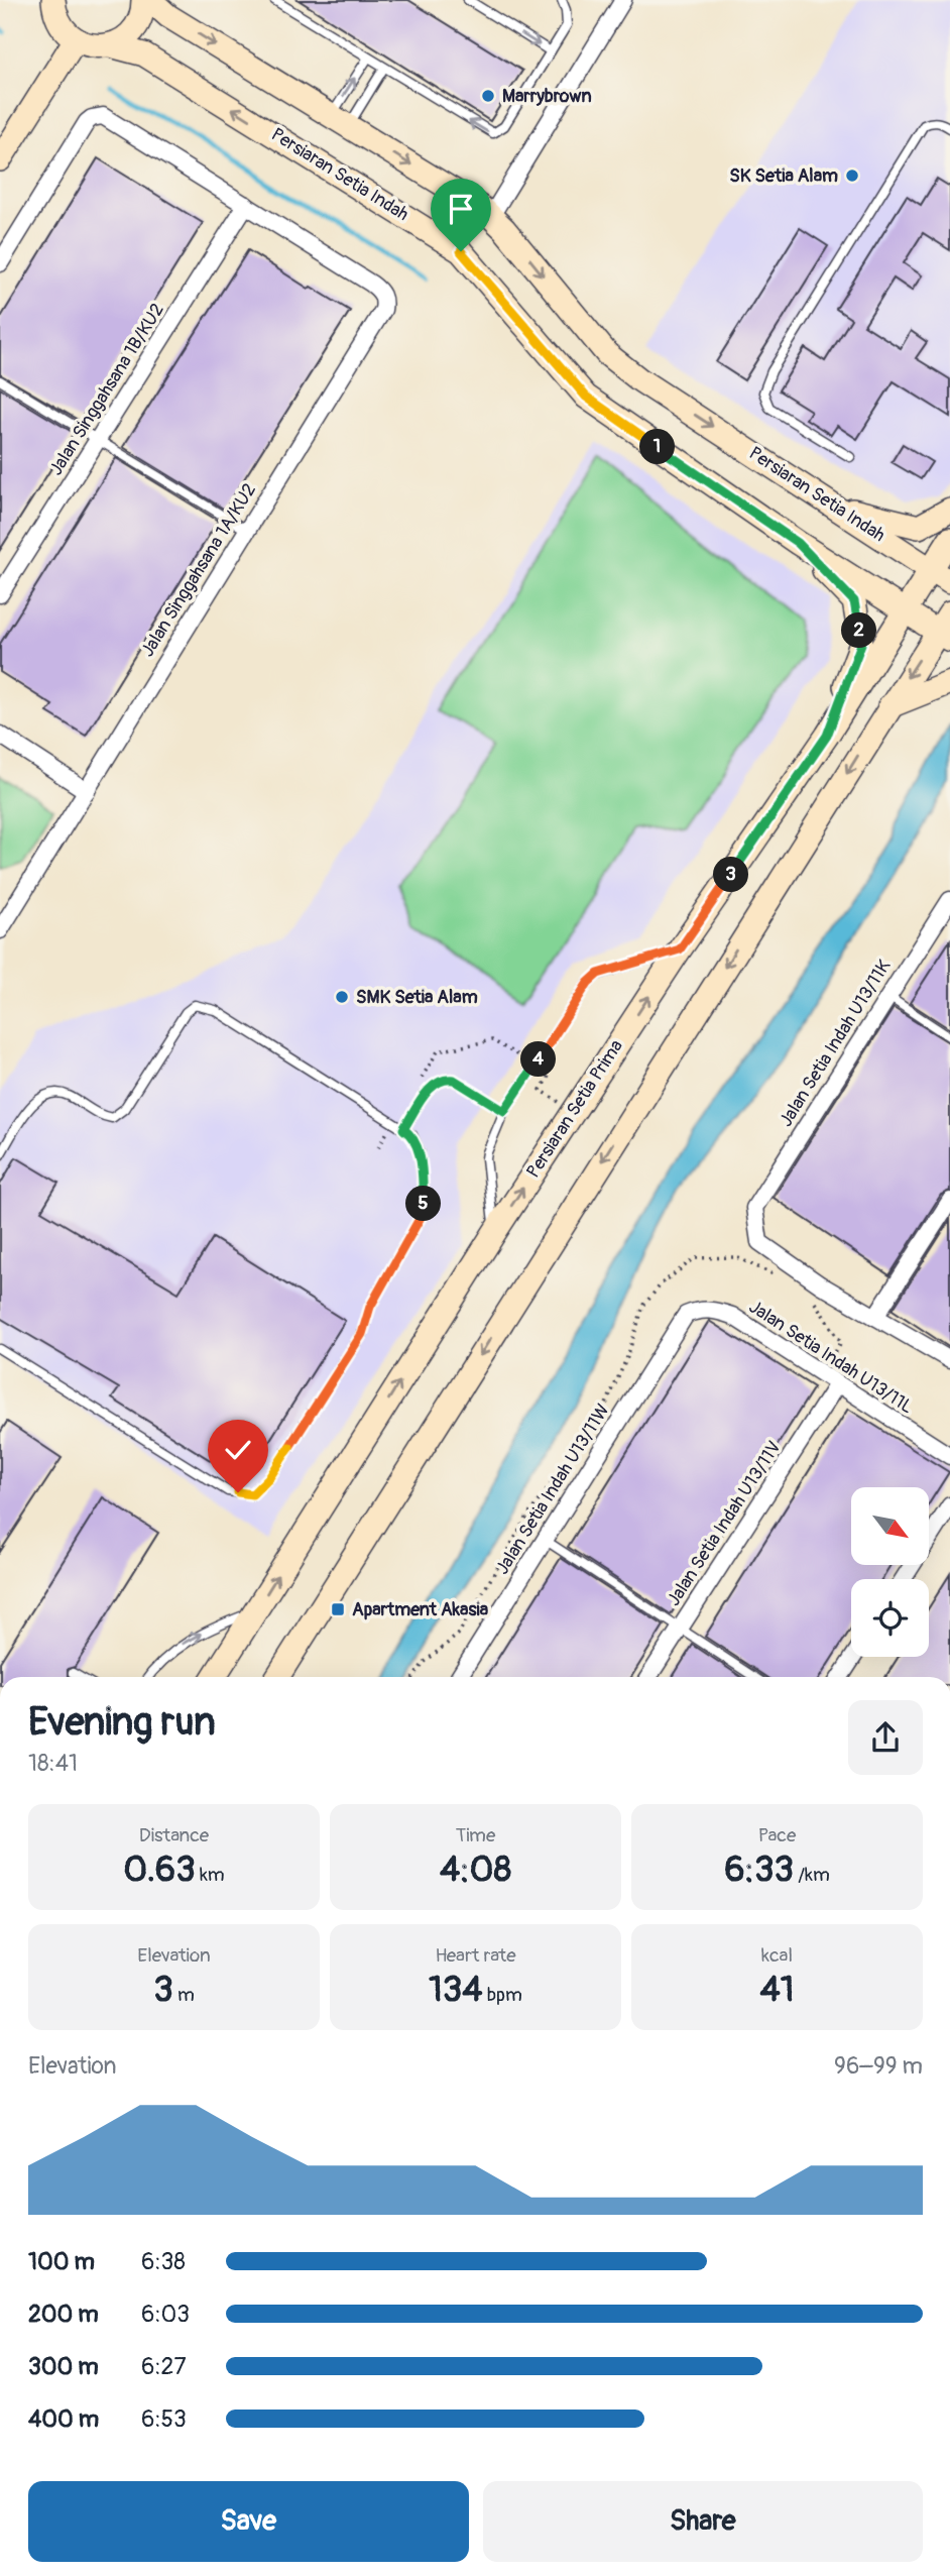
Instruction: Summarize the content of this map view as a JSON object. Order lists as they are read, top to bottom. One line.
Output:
{"streets":{"street":["Persiaran Setia Indah","Jalan Singgahsana 1B/KU2","Jalan Singgahsana 1A/KU2","Jalan Setia Indah U13/11K","Persiaran Setia Prima","Jalan Setia Indah U13/11L","Jalan Setia Indah U13/11W","Jalan Setia Indah U13/11V"]},"crossings":[["Persiaran Setia Indah","Persiaran Setia Prima"],["Jalan Singgahsana 1B/KU2","Jalan Singgahsana 1A/KU2"],["Jalan Setia Indah U13/11L","Jalan Setia Indah U13/11W"],["Jalan Setia Indah U13/11L","Jalan Setia Indah U13/11V"]],"places":{"other":["Marrybrown","SK Setia Alam","SMK Setia Alam"],"transit":["Apartment Akasia"]},"north":"bottom right","page":{"pins":["1","2","3","4","5"],"heading":["Evening run","18:41"],"stats":[["Distance","0.63 km"],["Time","4:08"],["Pace","6:33 /km"],["Elevation","3 m"],["Heart rate","134 bpm"],["kcal","41"]],"chart":["Elevation","96–99 m"],"list":[{"name":"100 m","note":"6:38"},{"name":"200 m","note":"6:03"},{"name":"300 m","note":"6:27"},{"name":"400 m","note":"6:53"}],"buttons":["Save","Share"]}}
